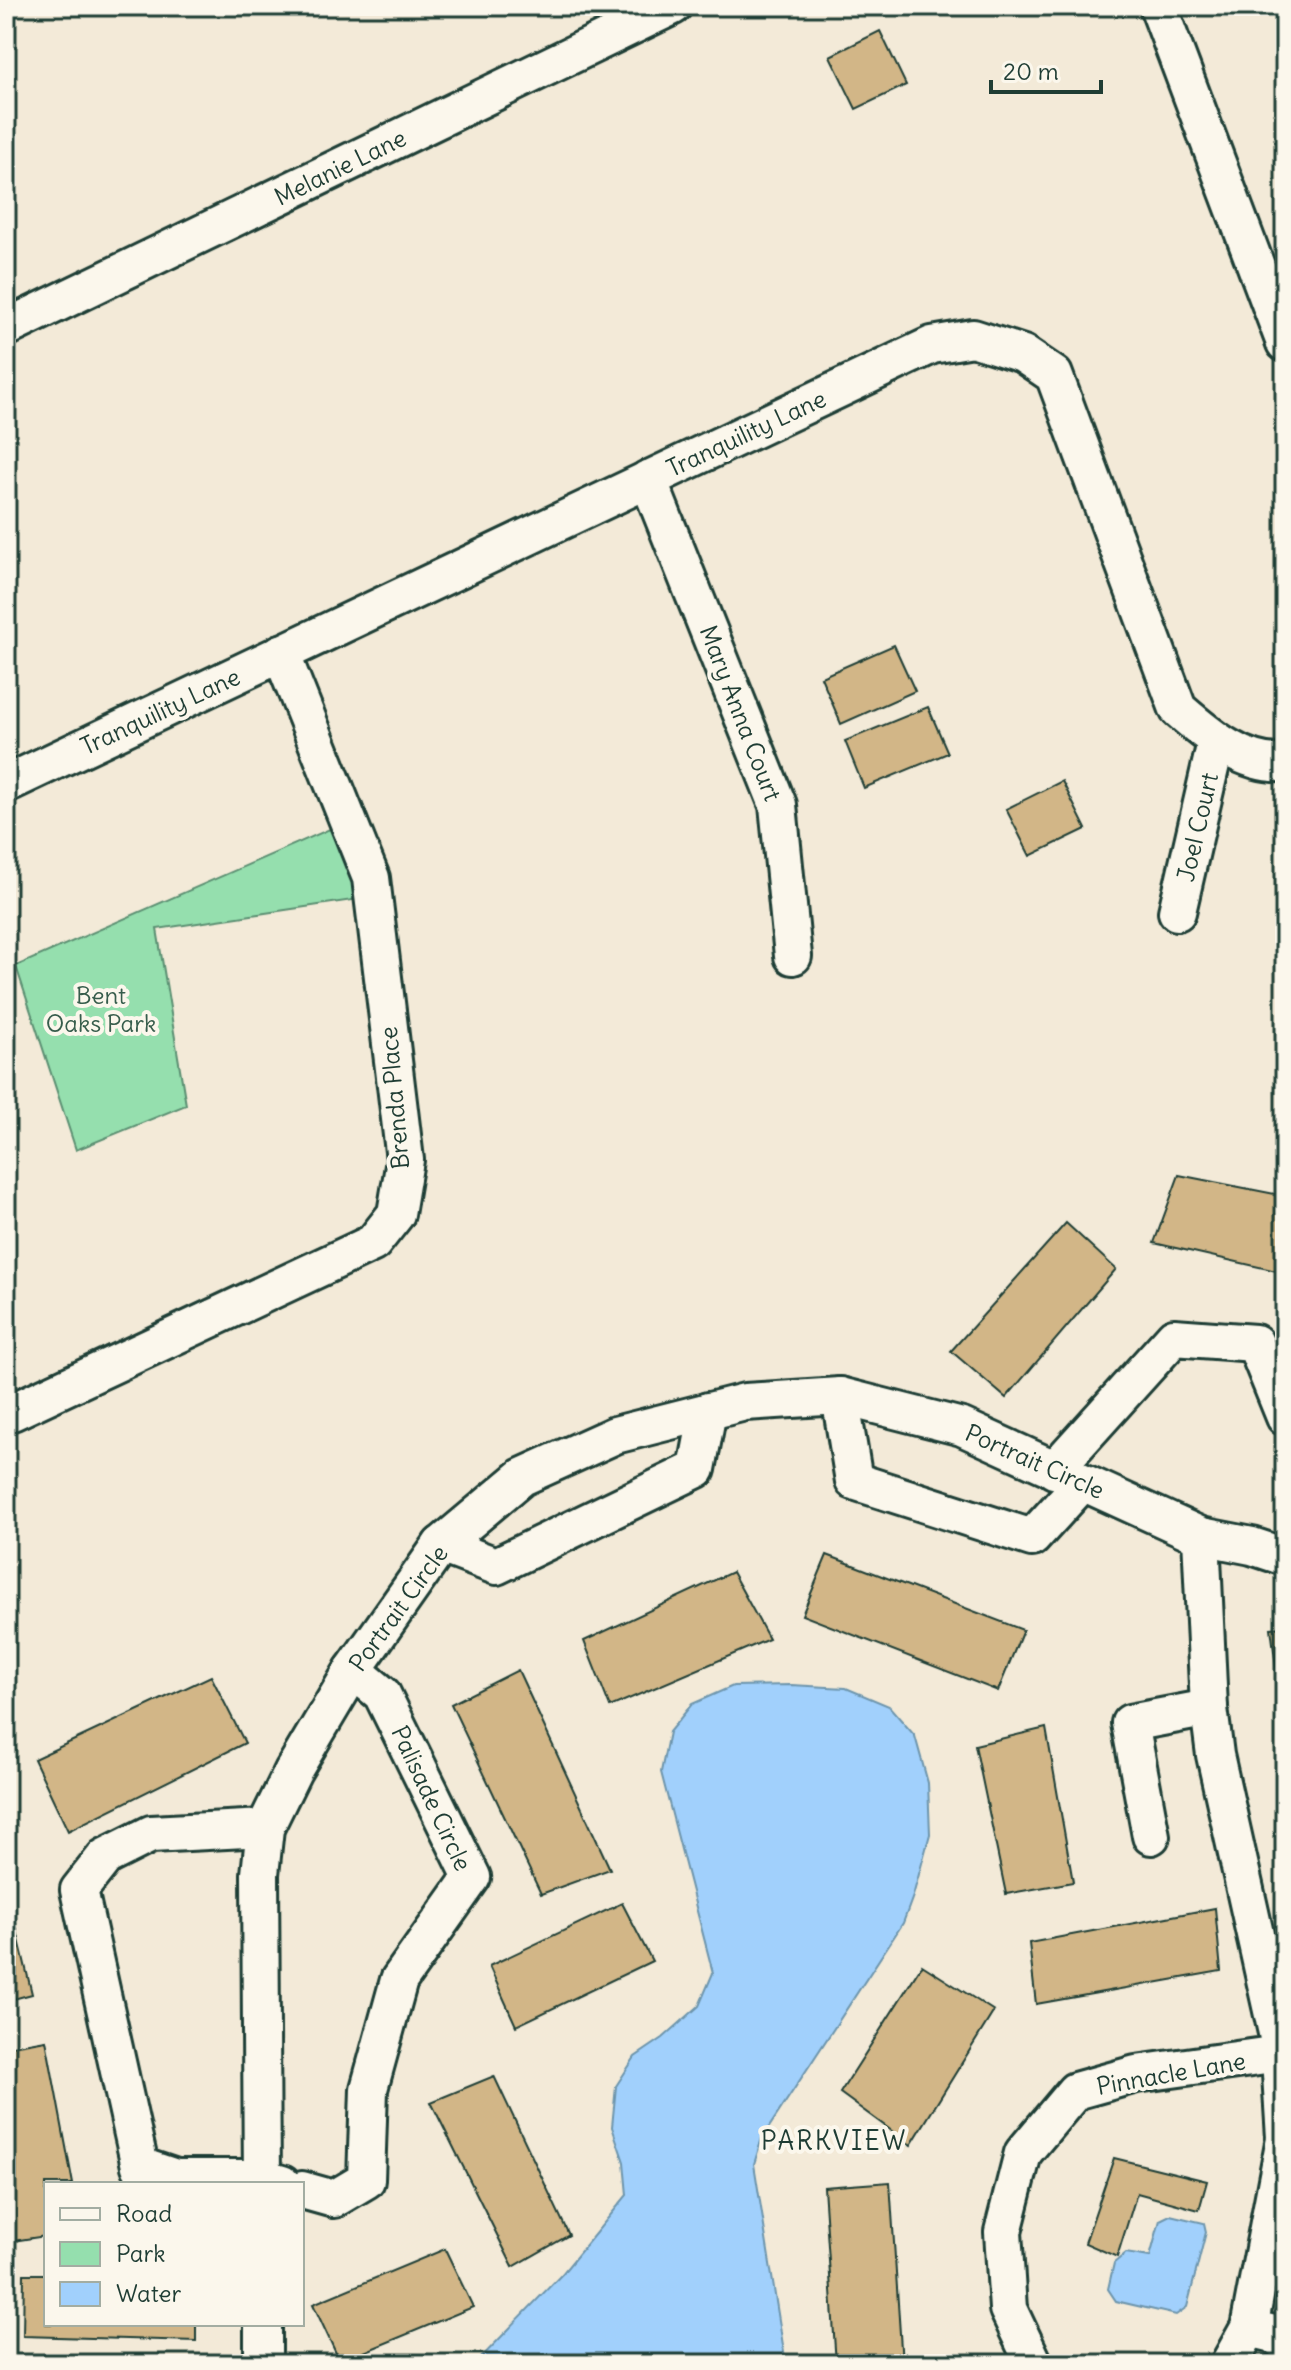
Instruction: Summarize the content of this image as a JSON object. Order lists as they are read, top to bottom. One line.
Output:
{"streets":{"street":["Melanie Lane","Tranquility Lane","Mary Anna Court","Joel Court","Brenda Place","Portrait Circle","Palisade Circle","Pinnacle Lane"]},"crossings":[["Tranquility Lane","Mary Anna Court"],["Tranquility Lane","Joel Court"],["Tranquility Lane","Brenda Place"],["Portrait Circle","Palisade Circle"]],"districts":["PARKVIEW"],"parks":["Bent Oaks Park"],"legend":["Road","Park","Water"],"scale_bar":"20 m"}
